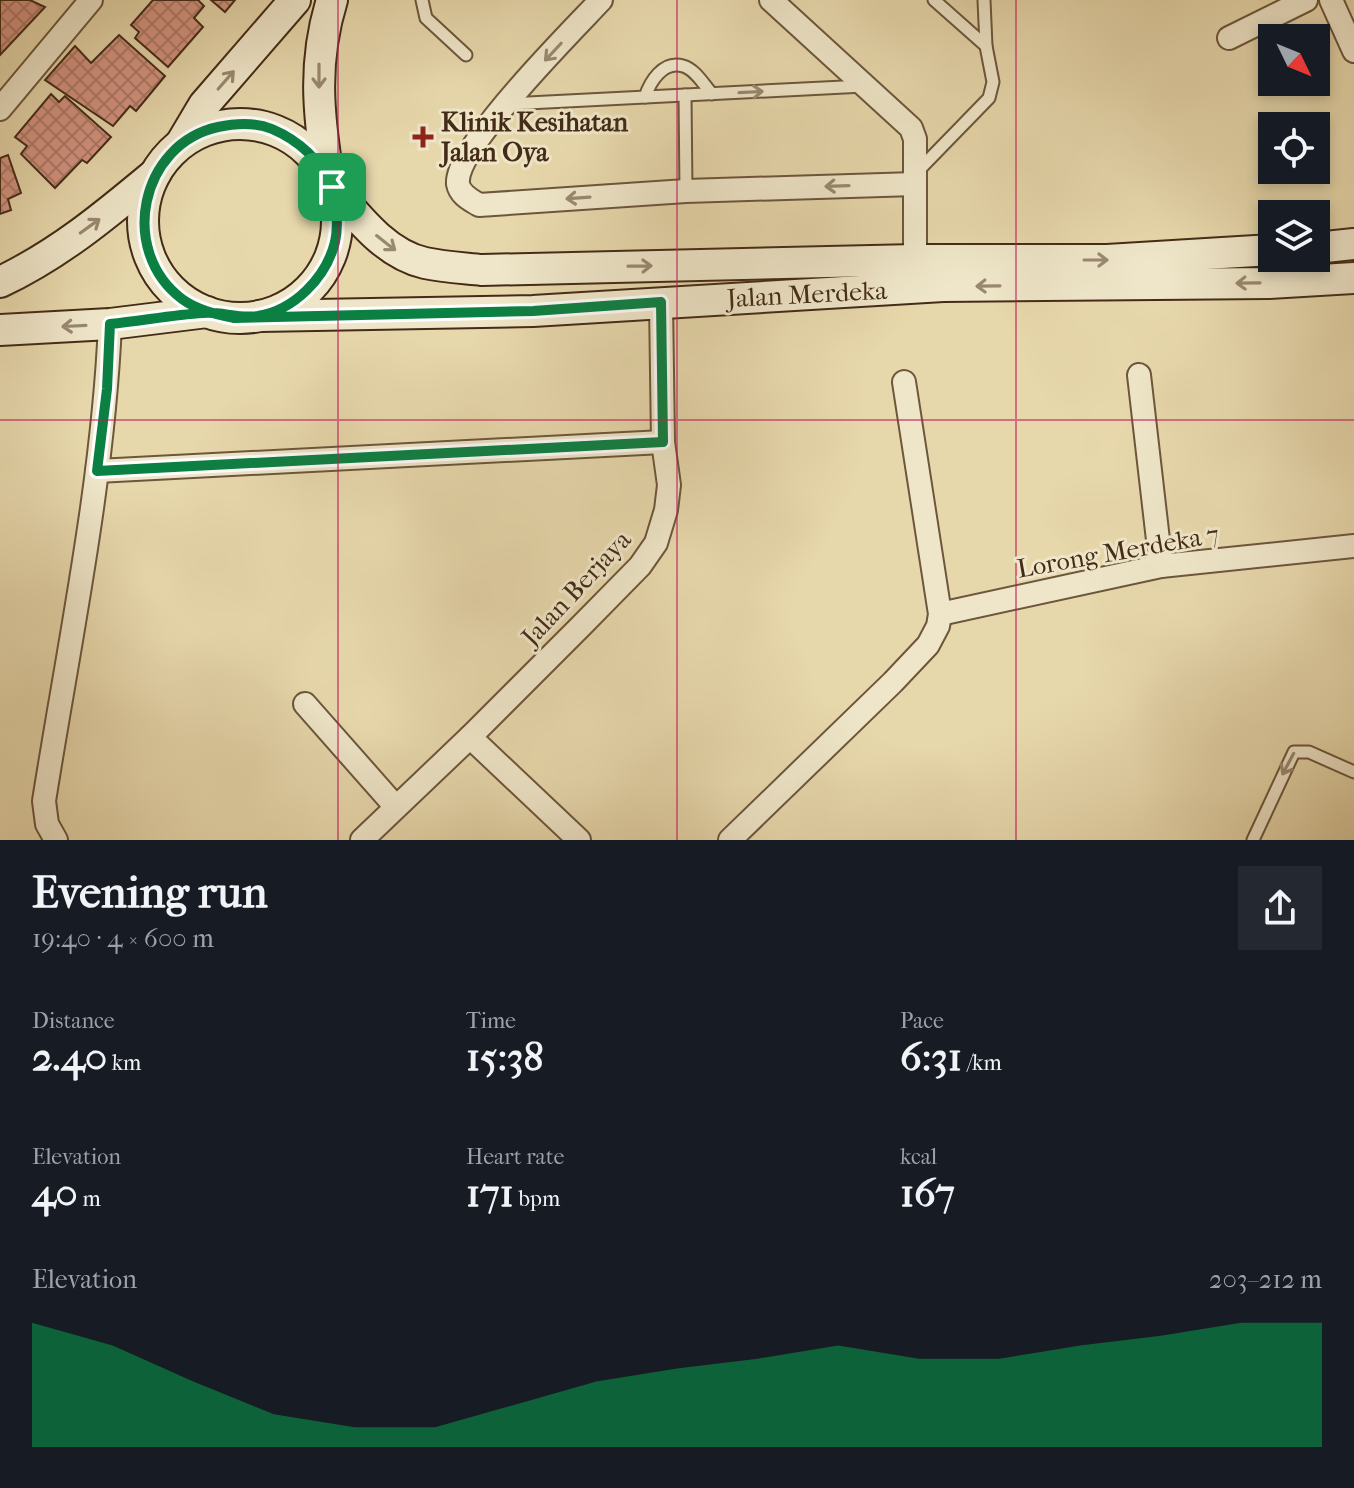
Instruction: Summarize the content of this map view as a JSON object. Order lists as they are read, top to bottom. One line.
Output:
{"streets":{"main road":["Jalan Merdeka"],"street":["Lorong Merdeka 7","Jalan Berjaya"]},"crossings":[["Jalan Merdeka","Jalan Berjaya"]],"places":{"health":["Klinik Kesihatan Jalan Oya"]},"north":"bottom right","page":{"heading":["Evening run","19:40 · 4 × 600 m"],"stats":[["Distance","2.40 km"],["Time","15:38"],["Pace","6:31 /km"],["Elevation","40 m"],["Heart rate","171 bpm"],["kcal","167"]],"chart":["Elevation","203–212 m"]}}
